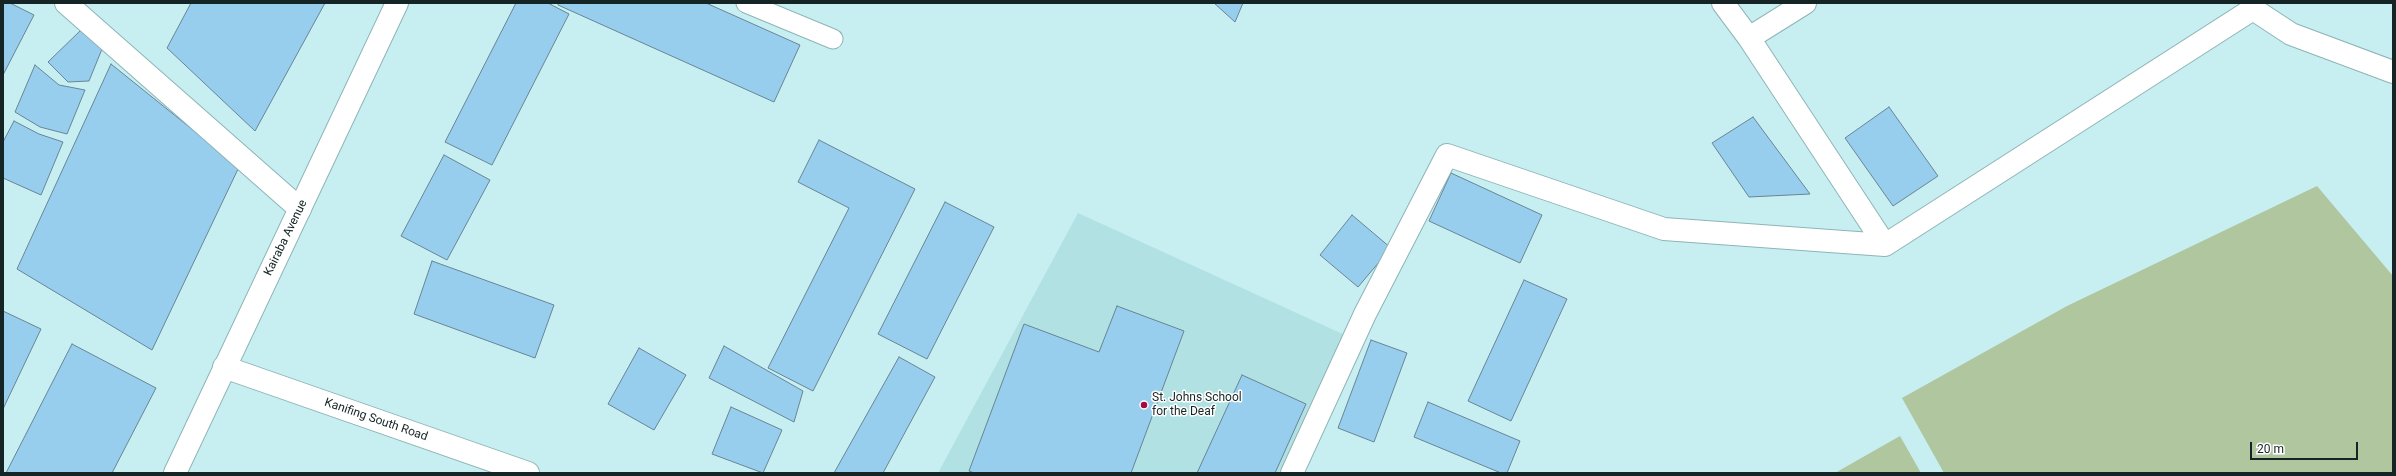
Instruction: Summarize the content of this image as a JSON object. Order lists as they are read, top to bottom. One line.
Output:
{"streets":{"street":["Kairaba Avenue","Kanifing South Road"]},"crossings":[["Kairaba Avenue","Kanifing South Road"]],"places":["St. Johns School for the Deaf"],"scale_bar":"20 m"}
